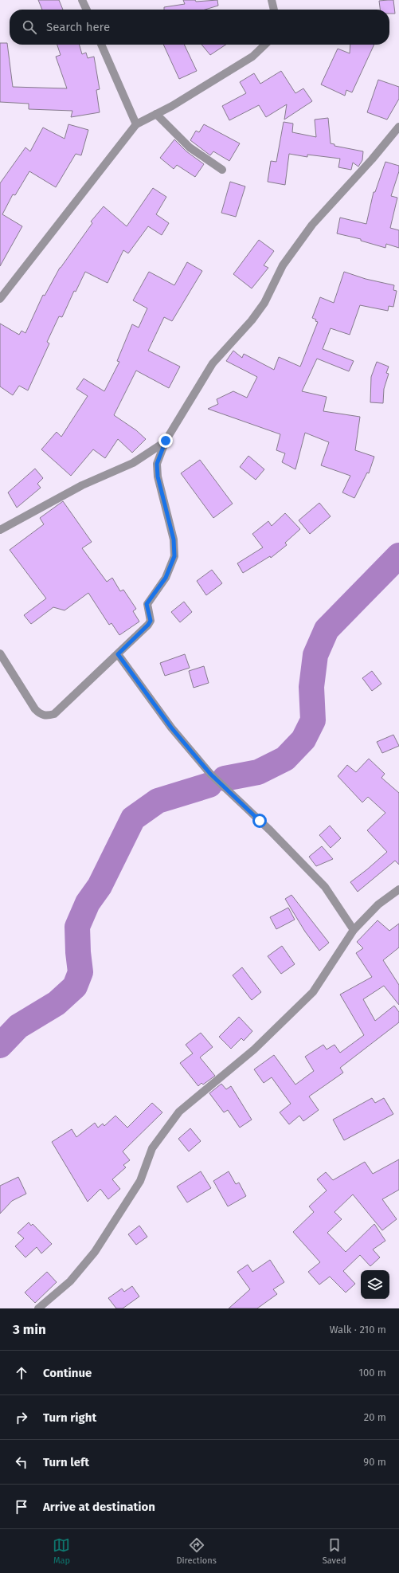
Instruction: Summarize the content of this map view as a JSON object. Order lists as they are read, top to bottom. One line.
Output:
{"page":{"search":"Search here","heading":["3 min","Walk · 210 m"],"list":[["Continue","100 m"],["Turn right","20 m"],["Turn left","90 m"],"Arrive at destination"],"nav":["Map","Directions","Saved"]}}
